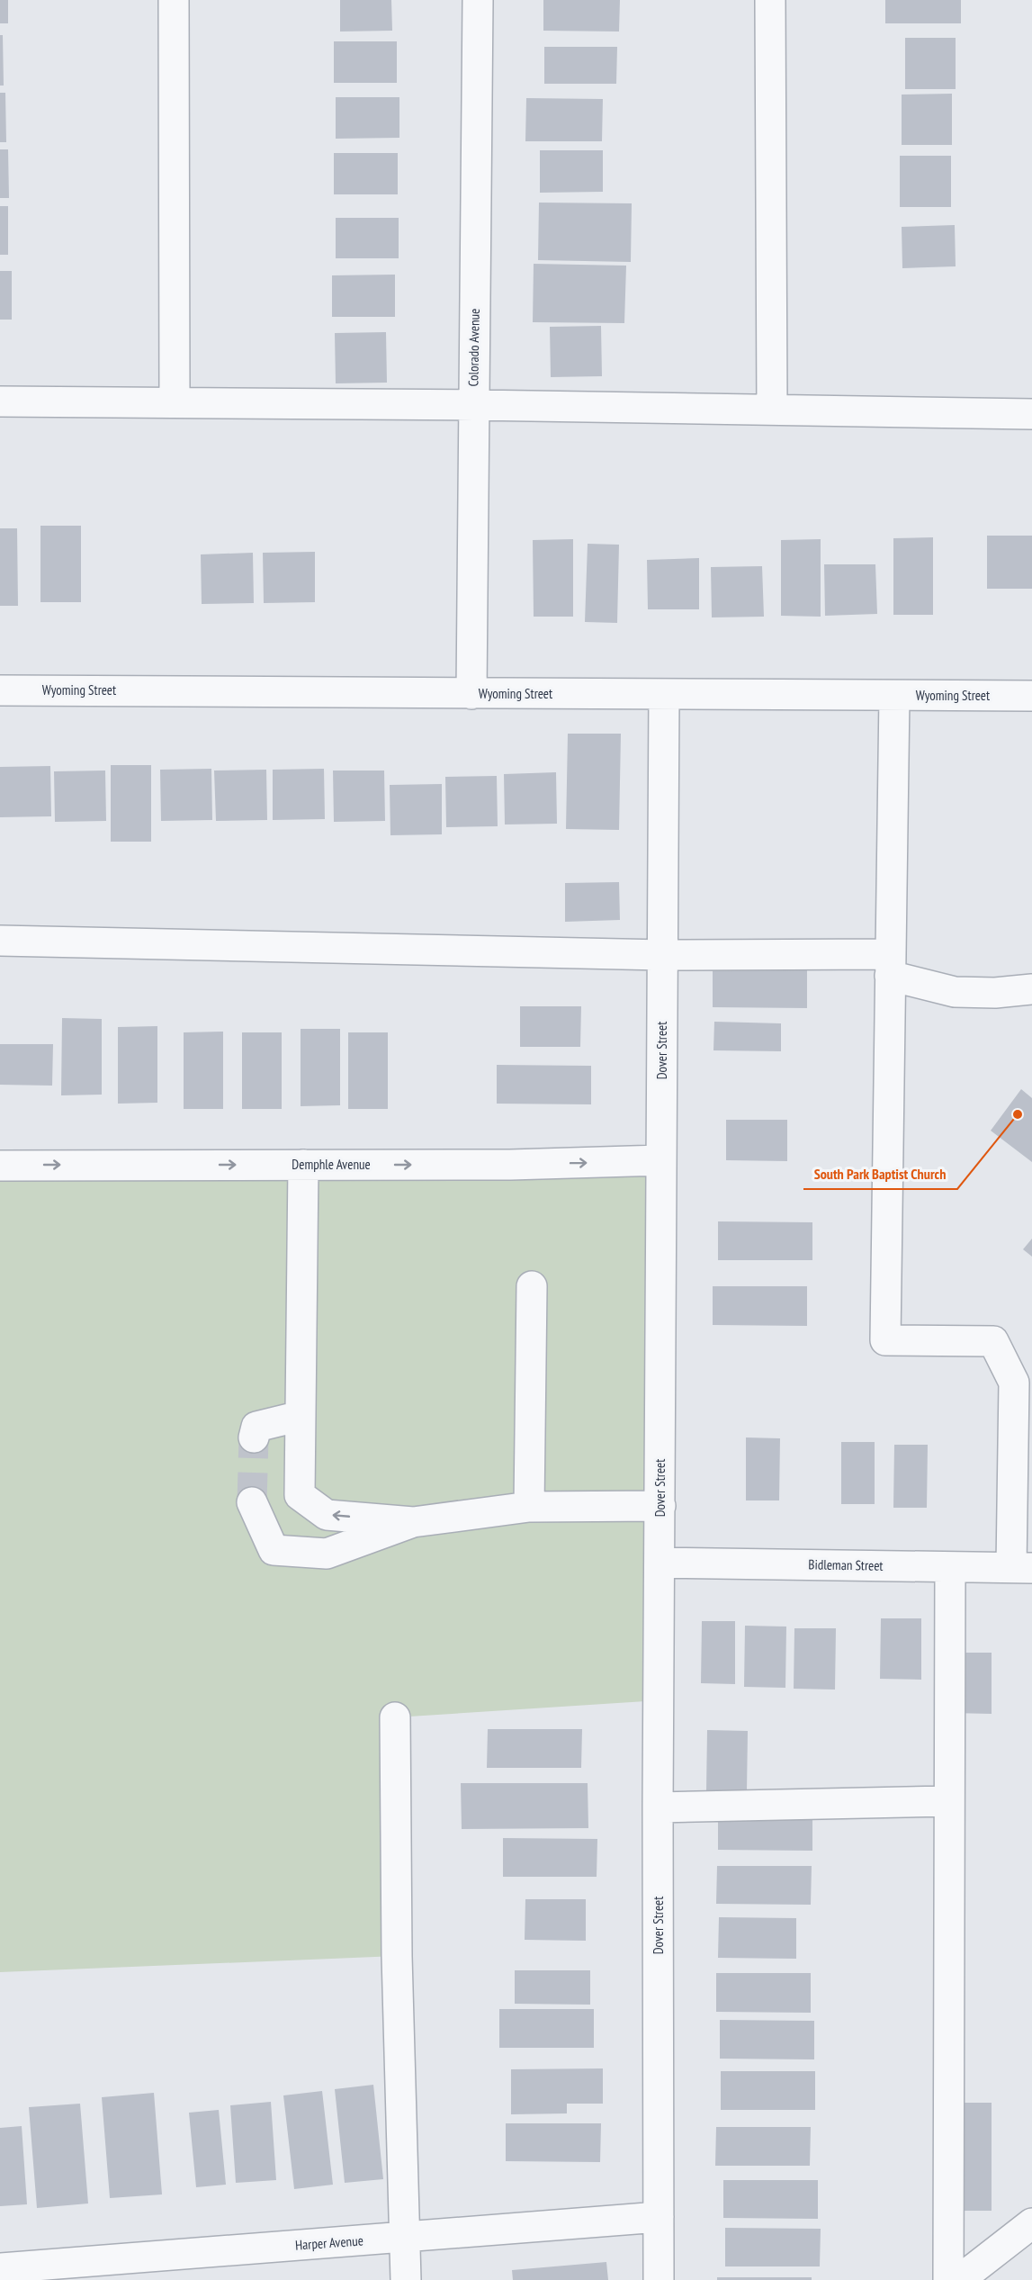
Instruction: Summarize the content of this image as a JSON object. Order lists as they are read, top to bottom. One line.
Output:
{"streets":{"street":["Colorado Avenue","Wyoming Street","Dover Street","Demphle Avenue","Bidleman Street","Harper Avenue"]},"crossings":[["Colorado Avenue","Wyoming Street"],["Wyoming Street","Dover Street"],["Dover Street","Demphle Avenue"],["Dover Street","Bidleman Street"],["Dover Street","Harper Avenue"]],"places":["South Park Baptist Church"]}
